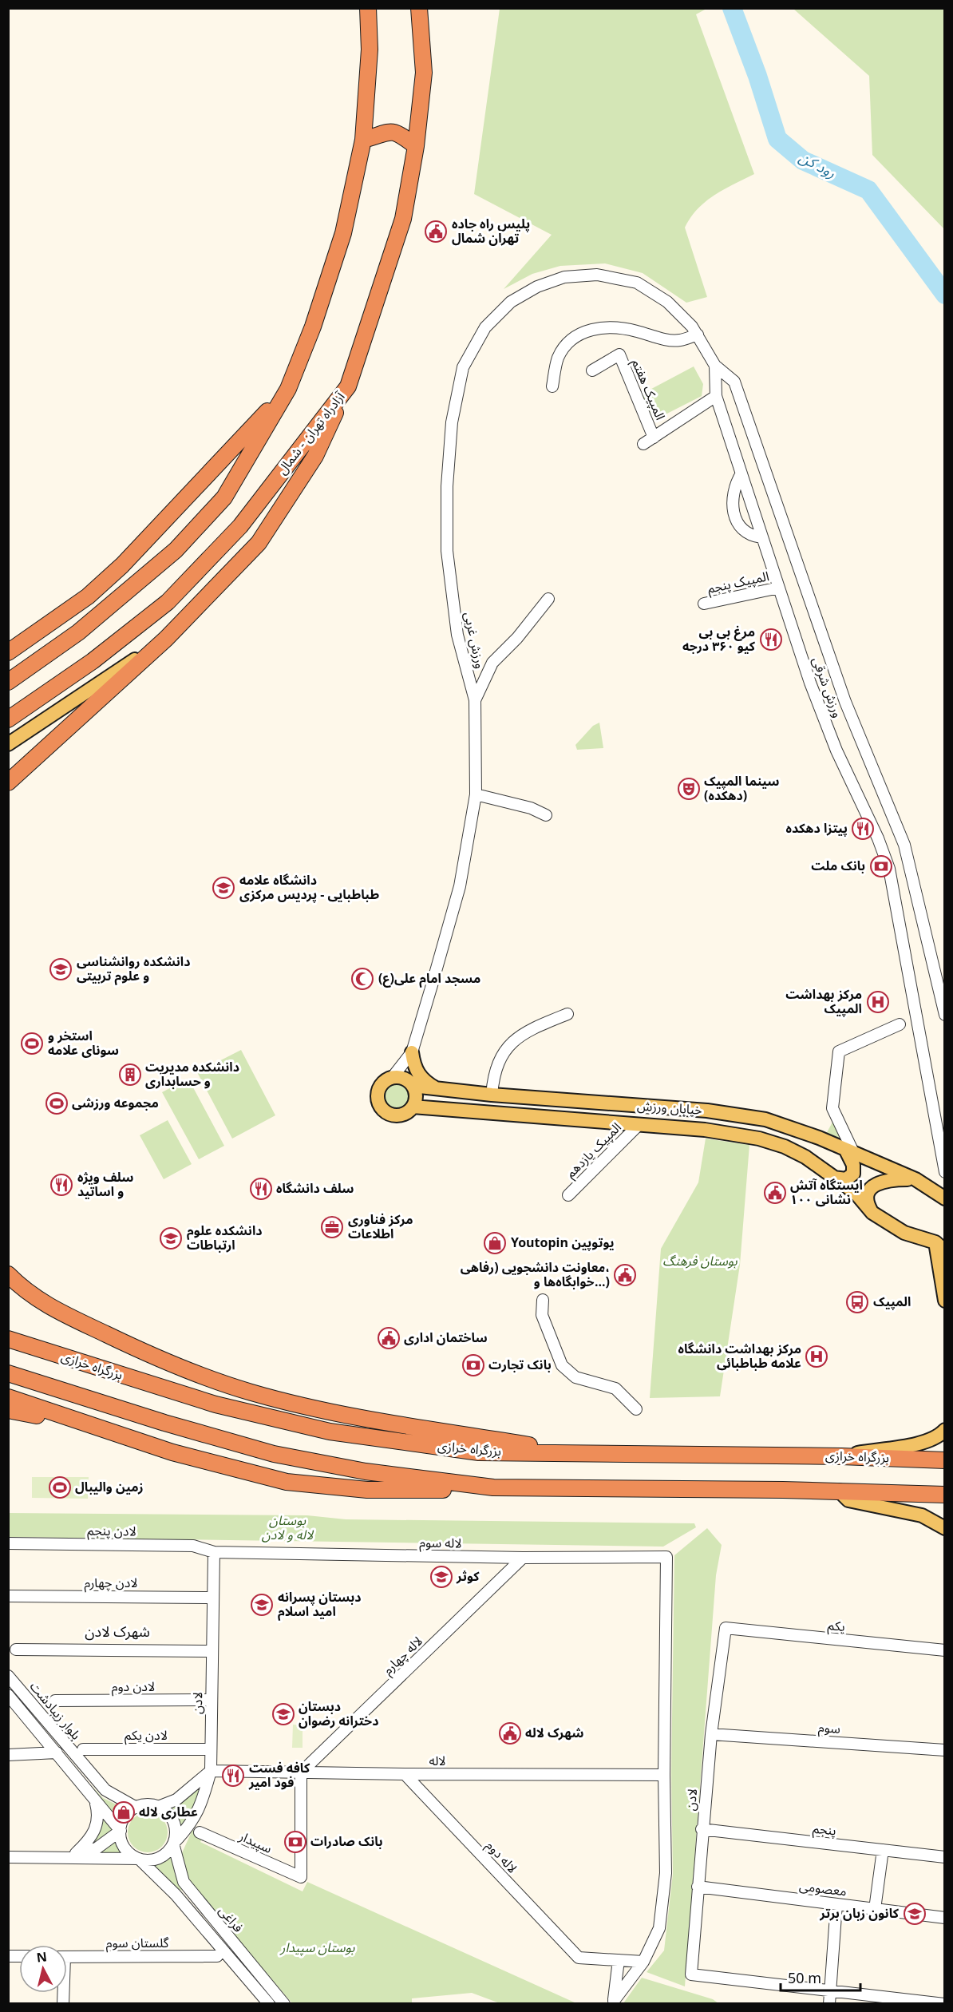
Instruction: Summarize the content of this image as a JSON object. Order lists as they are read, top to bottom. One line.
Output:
{"streets":{"highway":["آزادراه تهران - شمال","بزرگراه خرازی"],"main road":["خیابان ورزش"],"street":["المپیک هفتم","المپیک پنجم","ورزش غربی","ورزش شرقی","المپیک یازدهم","لادن پنجم","لاله سوم","لادن چهارم","یکم","لاله چهارم","لادن دوم","لادن","بلوار زیبادشت","سوم","لادن یکم","لاله","پنجم","سپیدار","لاله دوم","معصومی","فراغی","گلستان سوم"]},"crossings":[["المپیک هفتم","ورزش شرقی"],["المپیک پنجم","ورزش شرقی"],["ورزش غربی","ورزش شرقی"],["ورزش غربی","خیابان ورزش"],["خیابان ورزش","المپیک یازدهم"],["لادن پنجم","لاله سوم"],["لادن پنجم","لادن"],["لاله سوم","لاله چهارم"],["لاله سوم","لادن"],["لاله سوم","لاله"],["لادن چهارم","لادن"],["یکم","لادن"],["لاله چهارم","لاله"],["لاله چهارم","سپیدار"],["لادن دوم","لادن"],["لادن","بلوار زیبادشت"],["لادن","سوم"],["لادن","لادن یکم"],["لادن","لاله"],["لادن","پنجم"],["لادن","معصومی"],["لادن","فراغی"],["بلوار زیبادشت","فراغی"],["لاله","سپیدار"],["لاله","لاله دوم"]],"districts":["شهرک لادن"],"water":["رود کن"],"parks":["بوستان فرهنگ","بوستان لاله و لادن","بوستان سپیدار"],"places":{"public building":["پلیس راه جاده تهران شمال","ایستگاه آتش نشانی ۱۰۰","معاونت دانشجویی (رفاهی، خوابگاه‌ها و...)","ساختمان اداری","شهرک لاله"],"restaurant":["مرغ بی بی کیو ۳۶۰ درجه","پیتزا دهکده","سلف ویژه و اساتید","سلف دانشگاه","کافه فست فود امیر"],"theatre":["سینما المپیک (دهکده)"],"bank":["بانک ملت","بانک تجارت","بانک صادرات"],"school or university":["دانشگاه علامه طباطبایی - پردیس مرکزی","دانشکده روانشناسی و علوم تربیتی","دانشکده علوم ارتباطات","کوثر","دبستان پسرانه امید اسلام","دبستان دخترانه رضوان","کانون زبان برتر"],"mosque":["مسجد امام علی(ع)"],"hospital":["مرکز بهداشت المپیک","مرکز بهداشت دانشگاه علامه طباطبائی"],"sports":["استخر و سونای علامه","مجموعه ورزشی","زمین والیبال"],"building":["دانشکده مدیریت و حسابداری"],"office":["مرکز فناوری اطلاعات"],"shop":["Youtopin یوتوپین","عطاری لاله"],"bus stop":["المپیک"]},"scale_bar":"50 m","north":"top"}
